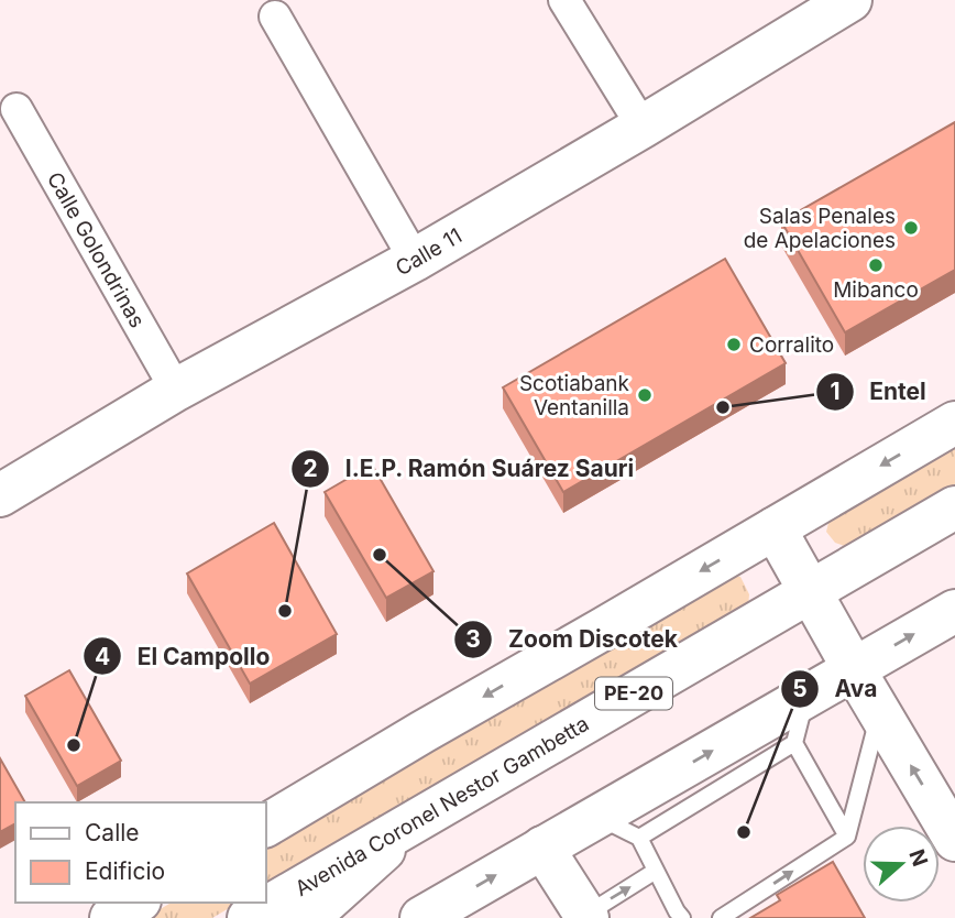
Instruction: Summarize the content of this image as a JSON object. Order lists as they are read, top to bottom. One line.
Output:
{"streets":{"main road":["Calle 11","PE-20","Avenida Coronel Nestor Gambetta"],"street":["Calle Golondrinas"]},"crossings":[["Calle Golondrinas","Calle 11"]],"places":["Salas Penales de Apelaciones","Mibanco","Corralito","Scotiabank Ventanilla","Entel","Zoom Discotek","I.E.P. Ramón Suárez Sauri","El Campollo","Ava"],"legend":["Calle","Edificio"],"north":"right"}
